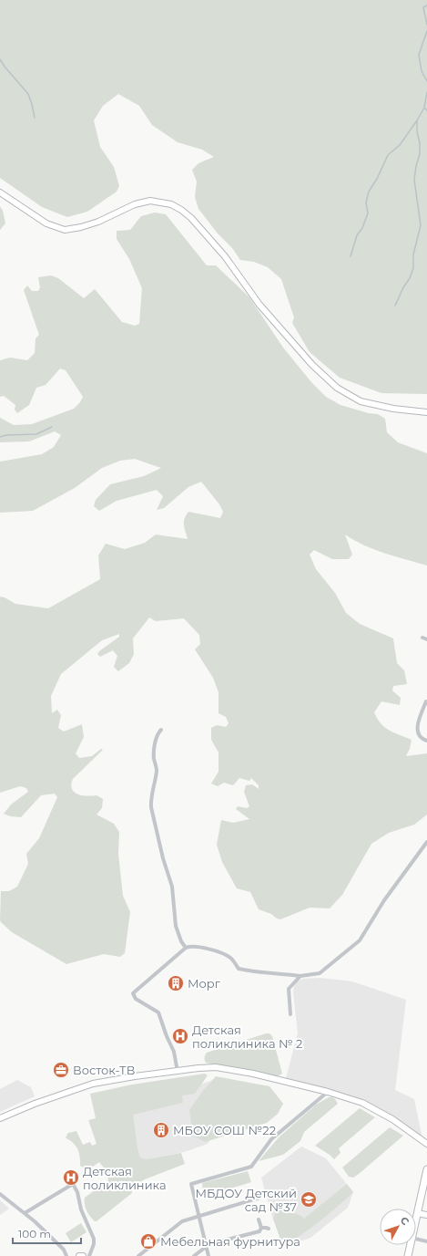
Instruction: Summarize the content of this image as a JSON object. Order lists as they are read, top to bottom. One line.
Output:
{"places":{"building":["Морг","МБОУ СОШ №22"],"hospital":["Детская поликлиника № 2","Детская поликлиника"],"office":["Восток-ТВ"],"school or university":["МБДОУ Детский сад №37"],"shop":["Мебельная фурнитура"]},"scale_bar":"100 m","north":"top right"}
